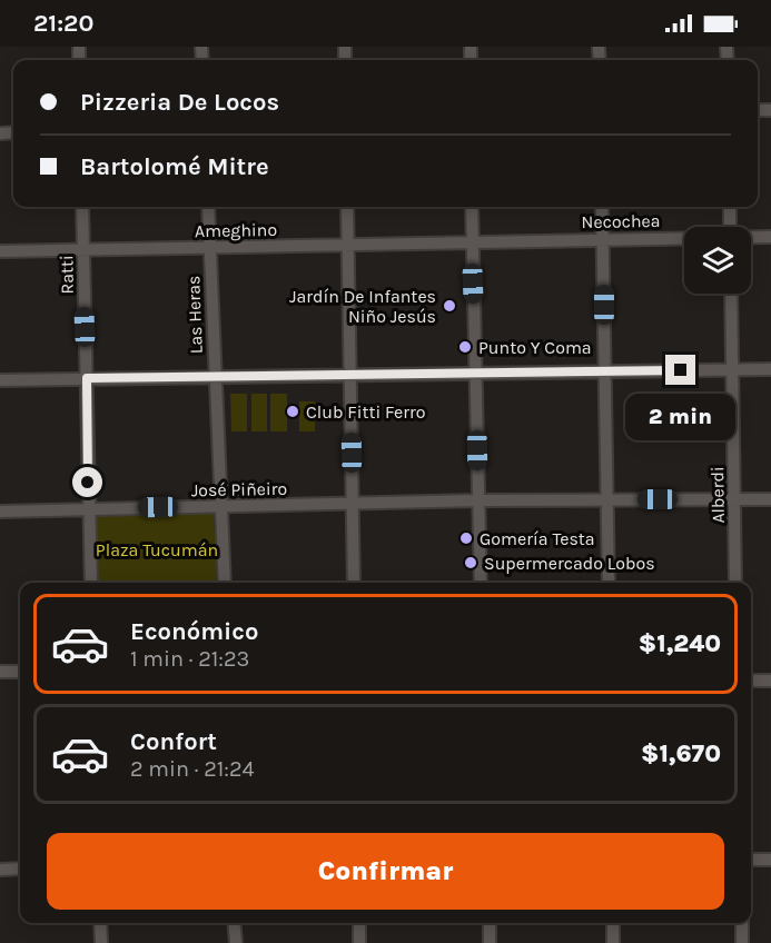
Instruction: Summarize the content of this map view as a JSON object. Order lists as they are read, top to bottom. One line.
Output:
{"streets":{"street":["Necochea","Ameghino","Ratti","Las Heras","José Piñeiro","Alberdi"]},"crossings":[["Necochea","Ameghino"],["Ameghino","Ratti"],["Ameghino","Las Heras"],["Ratti","José Piñeiro"],["Las Heras","José Piñeiro"],["José Piñeiro","Alberdi"]],"parks":["Plaza Tucumán"],"places":["Jardín De Infantes Niño Jesús","Punto Y Coma","Club Fitti Ferro","Gomería Testa","Supermercado Lobos"],"page":{"status":"21:20","banner":["Pizzeria De Locos","Bartolomé Mitre"],"bubble":"2 min","list":[{"name":"Económico","note":"1 min · 21:23","value":"$1,240"},{"name":"Confort","note":"2 min · 21:24","value":"$1,670"}],"buttons":"Confirmar"}}
